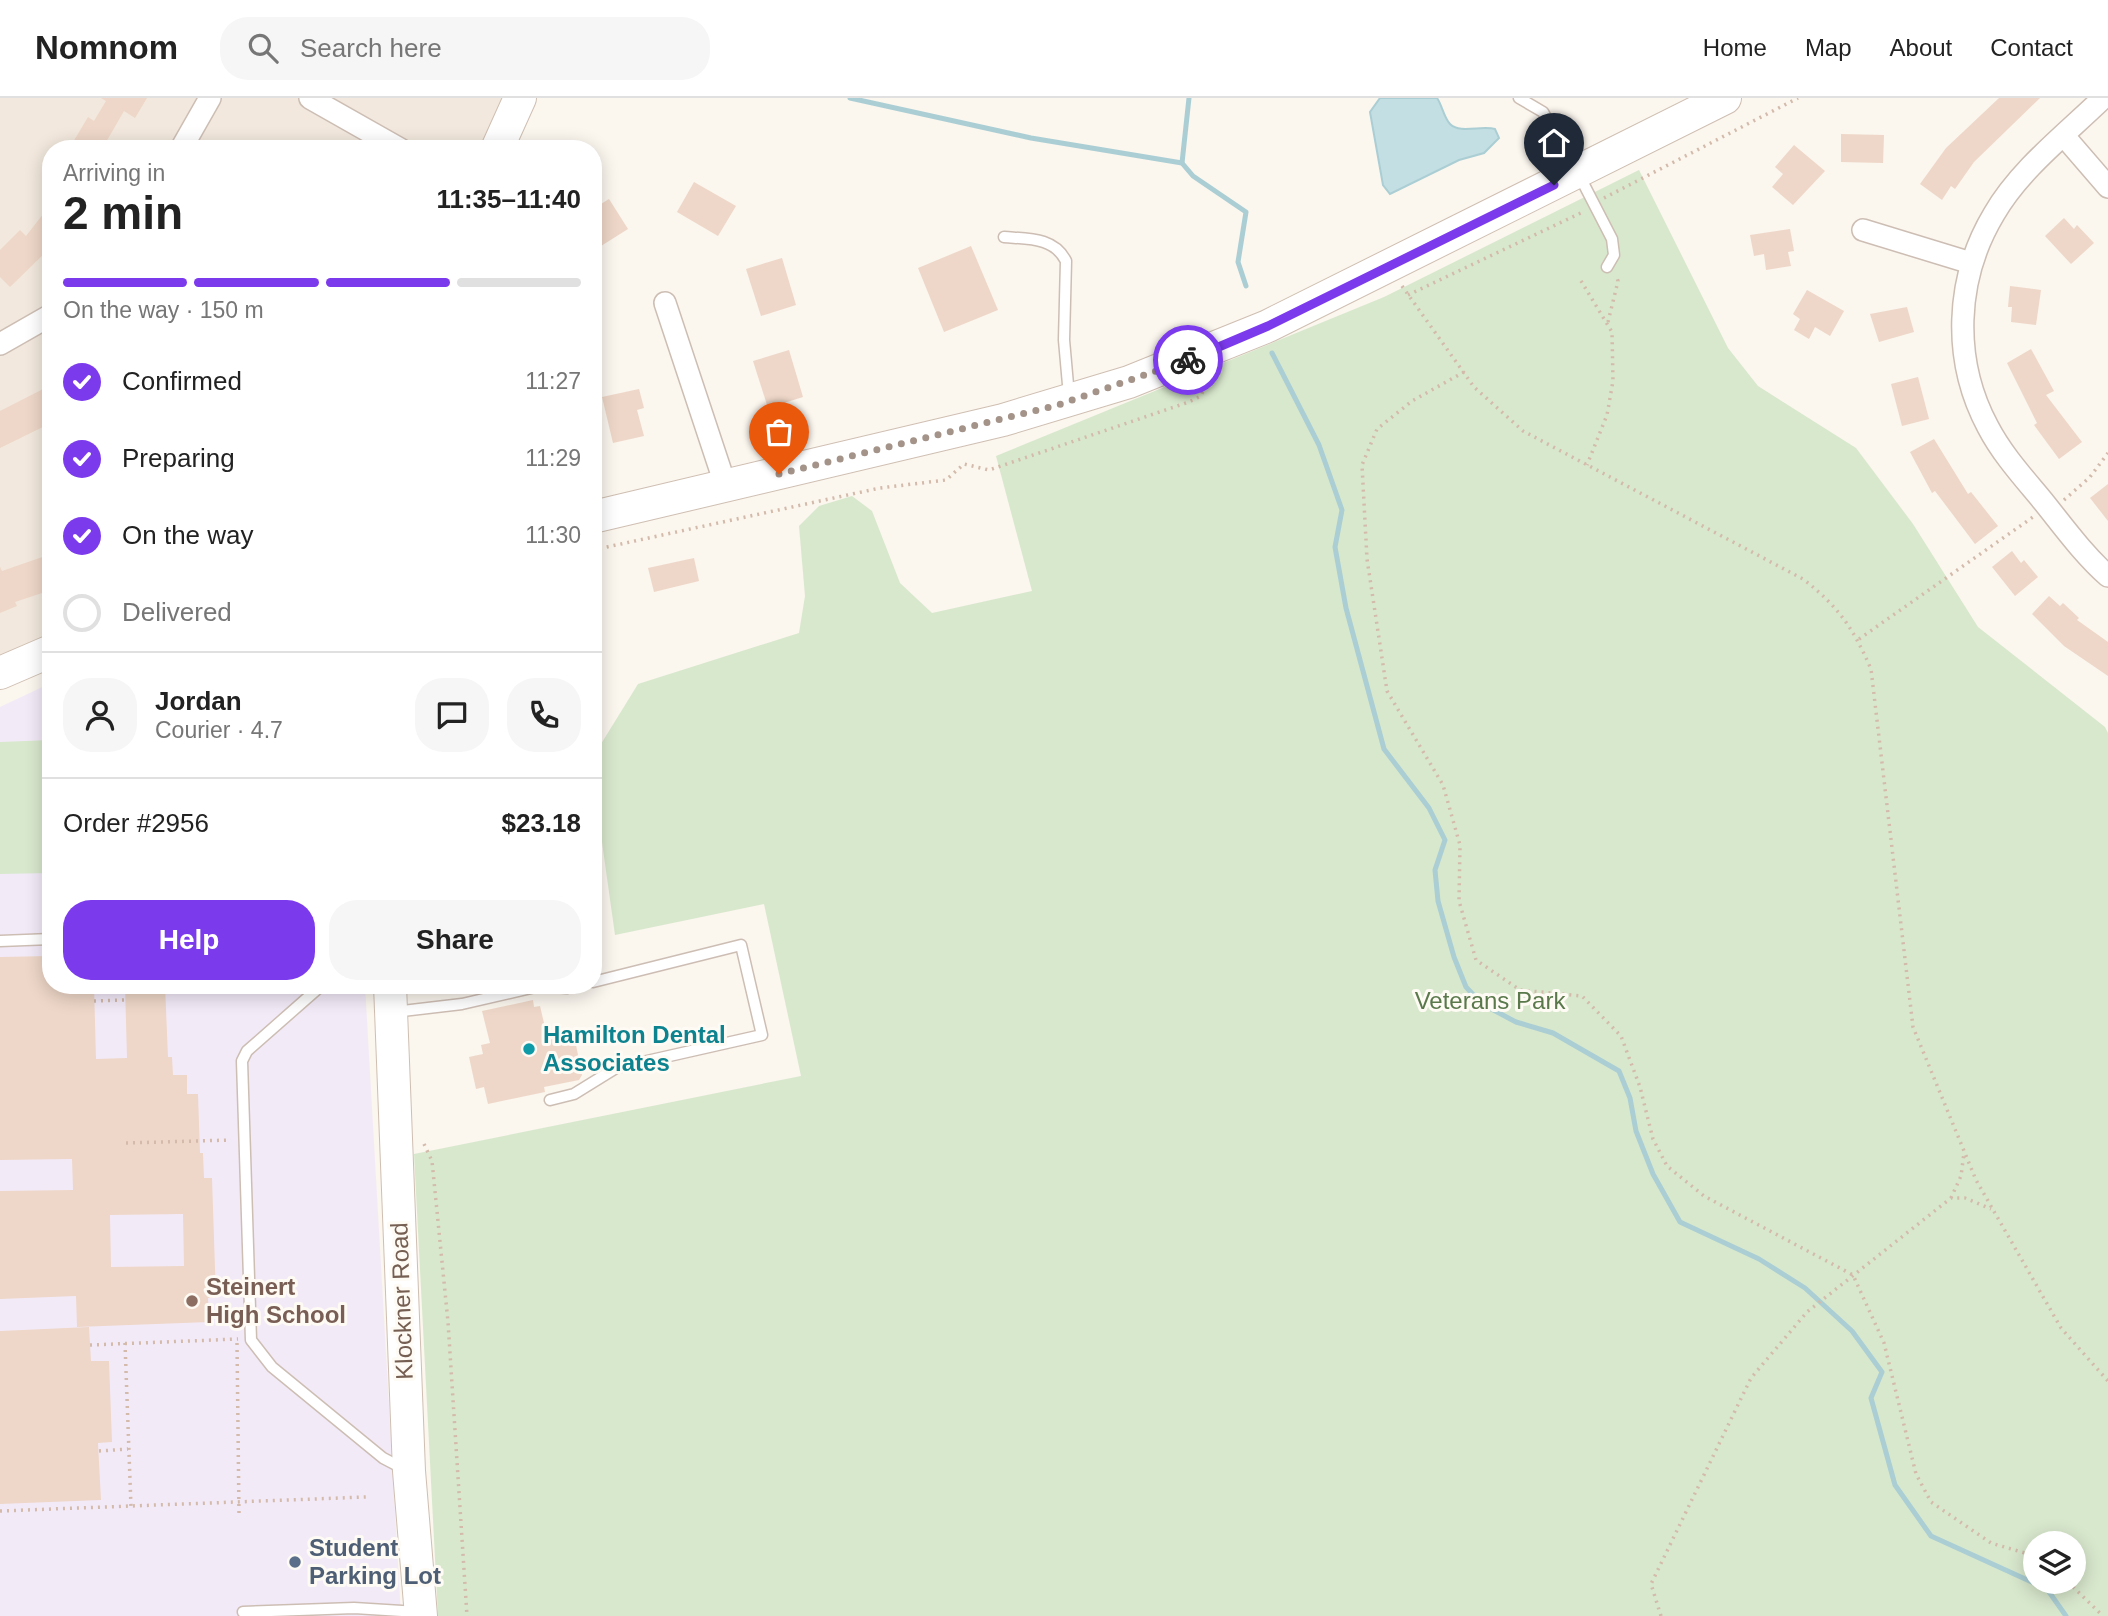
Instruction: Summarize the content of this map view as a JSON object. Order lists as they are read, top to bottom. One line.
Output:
{"streets":{"street":["Klockner Road"]},"parks":["Veterans Park"],"places":["Hamilton Dental Associates","Steinert High School","Student Parking Lot"],"page":{"header":"Nomnom","search":"Search here","nav":["Home","Map","About","Contact"],"heading":["2 min","Arriving in","11:35–11:40"],"panel":["Jordan","Courier · 4.7","Order #2956","$23.18"],"bar":"On the way · 150 m","list":[["Confirmed","11:27"],["Preparing","11:29"],["On the way","11:30"],"Delivered"],"buttons":["Help","Share"]}}
